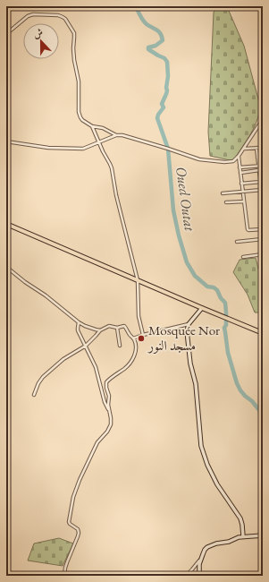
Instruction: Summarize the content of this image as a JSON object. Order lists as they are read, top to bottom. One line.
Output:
{"water":["Oued Outat"],"places":["Mosquée Nor مسجد النور"],"north":"top"}
